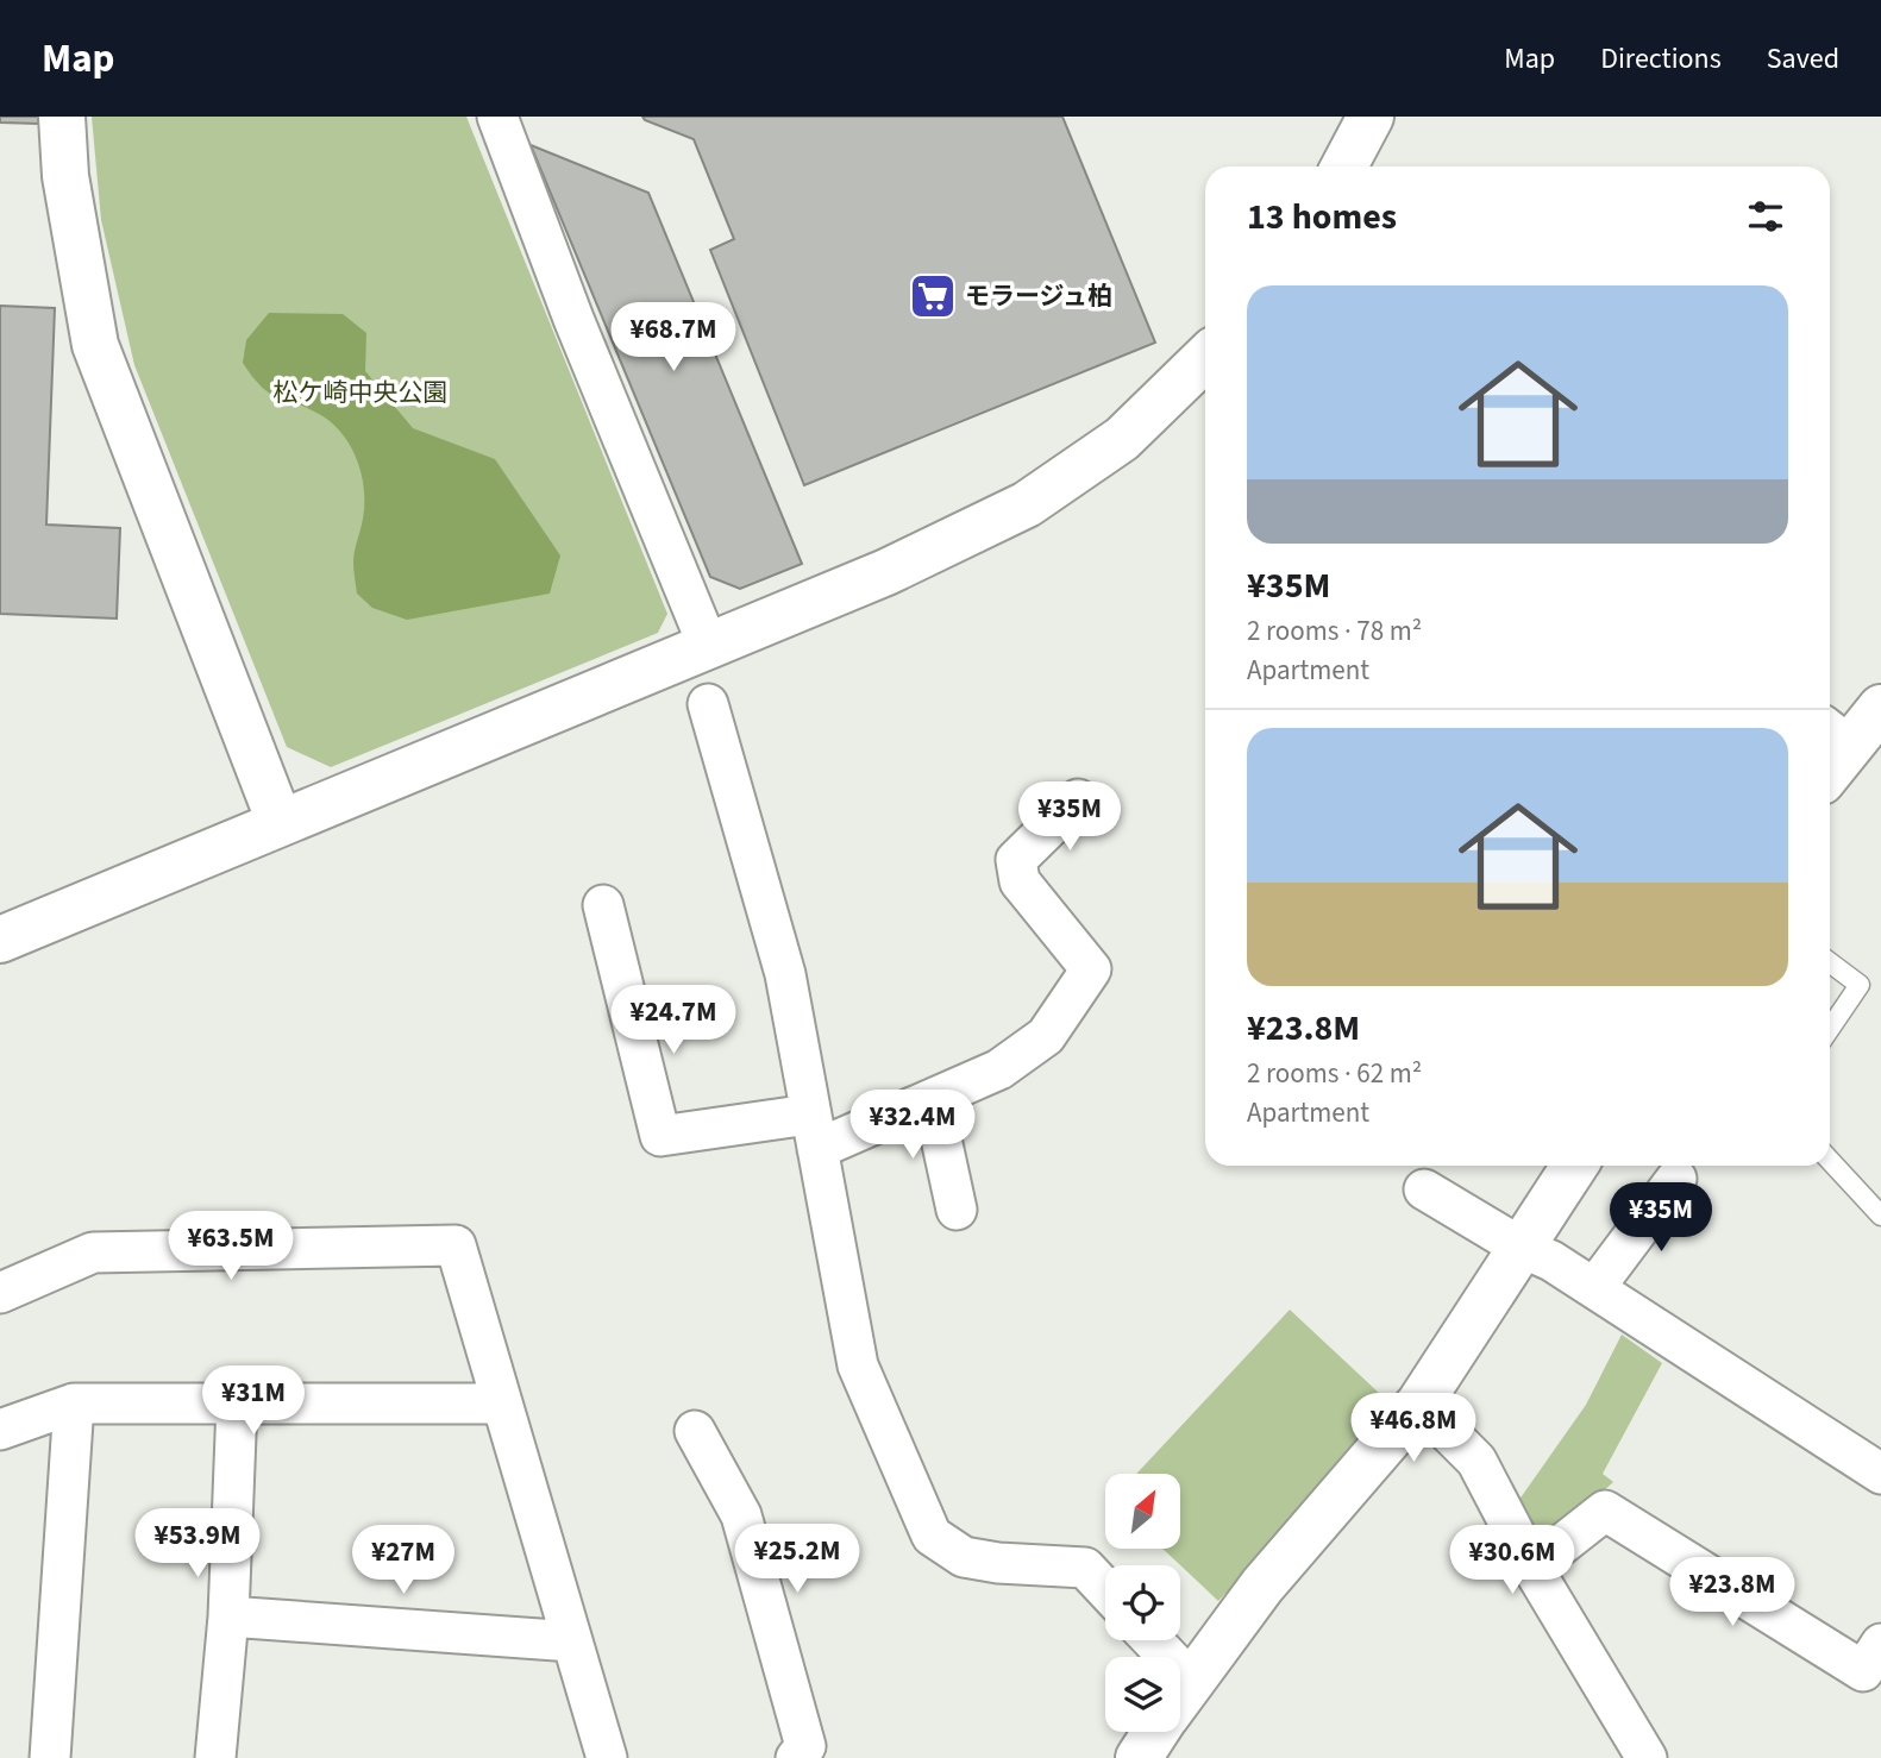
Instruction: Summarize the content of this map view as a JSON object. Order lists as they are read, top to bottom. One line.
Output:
{"parks":["松ケ崎中央公園"],"places":{"supermarket":["モラージュ柏"]},"north":"top right","page":{"header":"Map","nav":["Map","Directions","Saved"],"heading":"13 homes","list":[{"name":"¥35M","note":"2 rooms · 78 m² · Apartment"},{"name":"¥23.8M","note":"2 rooms · 62 m² · Apartment"}],"price":["¥68.7M","¥35M","¥24.7M","¥32.4M","¥35M","¥63.5M","¥31M","¥46.8M","¥53.9M","¥25.2M","¥27M","¥30.6M","¥23.8M"]}}
